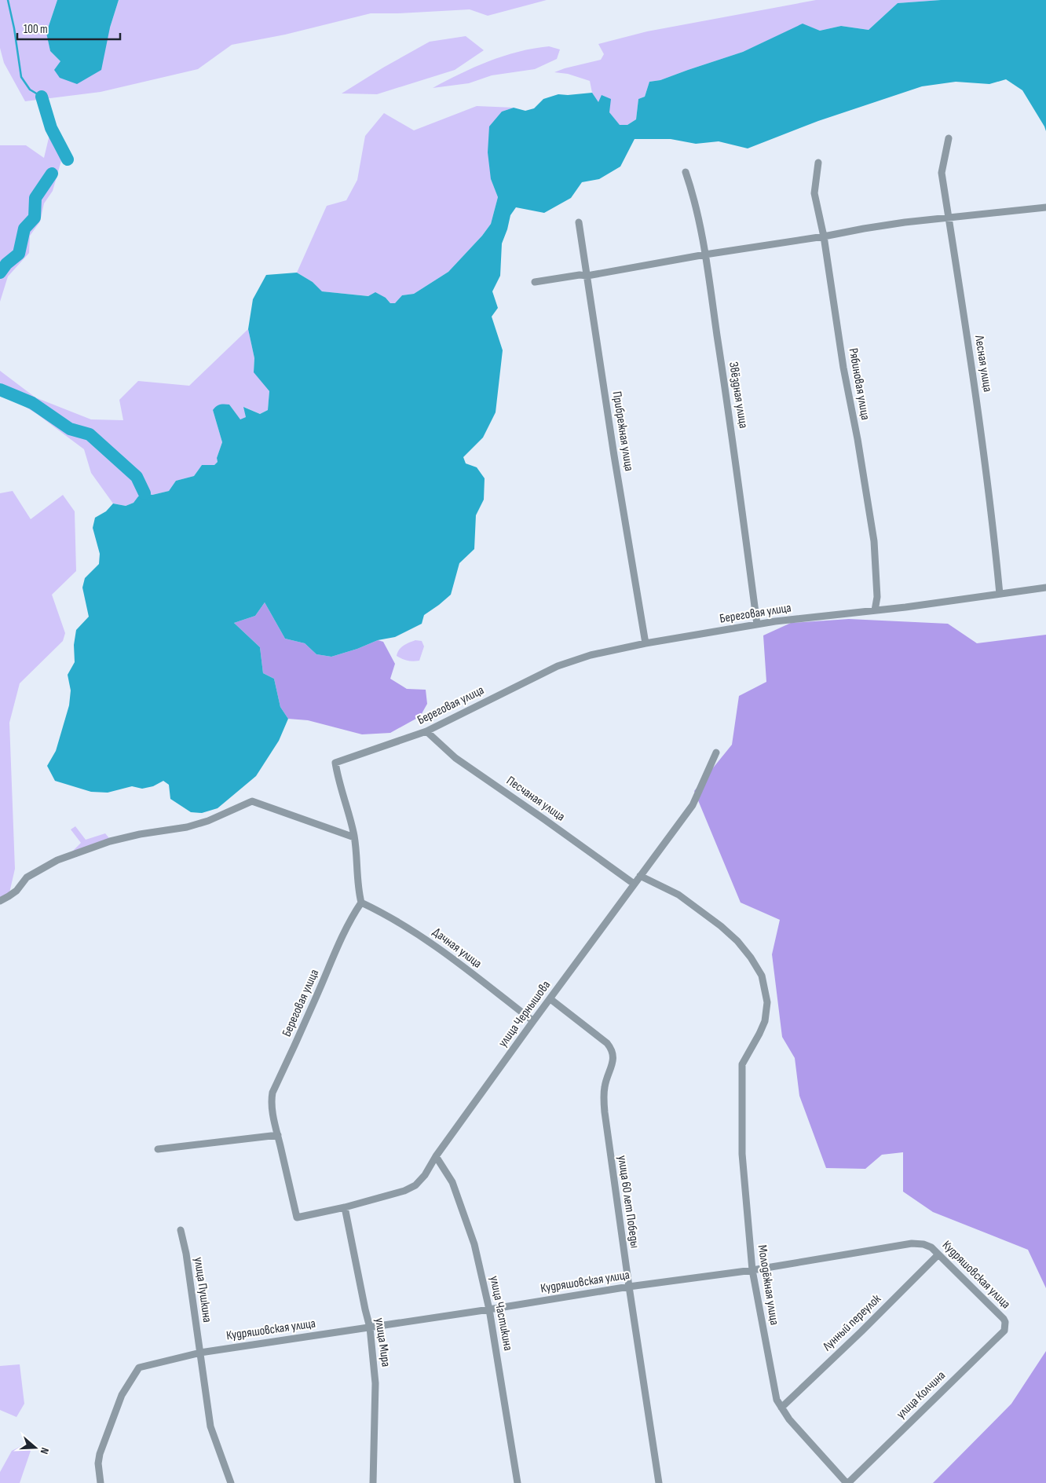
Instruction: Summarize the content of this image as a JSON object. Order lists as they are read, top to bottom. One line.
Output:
{"streets":{"street":["Лесная улица","Рябиновая улица","Звёздная улица","Прибрежная улица","Береговая улица","Песчаная улица","Дачная улица","улица Чернышова","улица 60 лет Победы","Кудряшовская улица","Молодёжная улица","улица Пушкина","улица Частикина","Лунный переулок","улица Мира","улица Колчина"]},"crossings":[["Лесная улица","Береговая улица"],["Рябиновая улица","Береговая улица"],["Звёздная улица","Береговая улица"],["Прибрежная улица","Береговая улица"],["Береговая улица","Песчаная улица"],["Береговая улица","Дачная улица"],["Береговая улица","улица Чернышова"],["Песчаная улица","улица Чернышова"],["Дачная улица","улица Чернышова"],["улица Чернышова","улица 60 лет Победы"],["улица Чернышова","Молодёжная улица"],["улица Чернышова","улица Частикина"],["улица Чернышова","улица Мира"],["улица 60 лет Победы","Кудряшовская улица"],["Кудряшовская улица","Молодёжная улица"],["Кудряшовская улица","улица Пушкина"],["Кудряшовская улица","улица Частикина"],["Кудряшовская улица","Лунный переулок"],["Кудряшовская улица","улица Мира"],["Кудряшовская улица","улица Колчина"],["Молодёжная улица","Лунный переулок"],["Молодёжная улица","улица Колчина"]],"scale_bar":"100 m","north":"right"}
